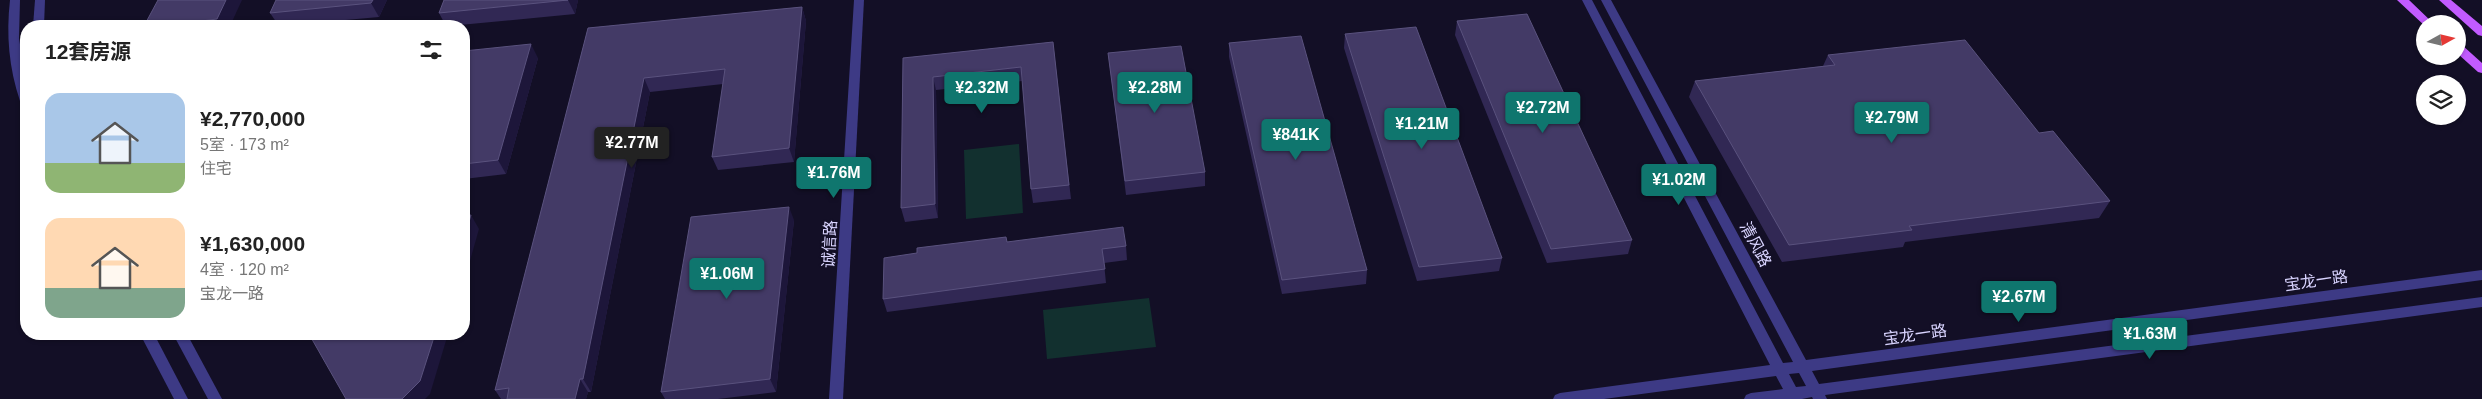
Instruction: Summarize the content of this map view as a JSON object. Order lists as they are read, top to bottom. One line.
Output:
{"streets":{"street":["诚信路","清风路","宝龙一路"]},"crossings":[["清风路","宝龙一路"]],"north":"right","page":{"heading":"12套房源","price":["¥2.32M","¥2.28M","¥2.72M","¥2.79M","¥1.21M","¥841K","¥2.77M","¥1.76M","¥1.02M","¥1.06M","¥2.67M","¥1.63M"],"list":[{"name":"¥2,770,000","note":"5室 · 173 m² · 住宅"},{"name":"¥1,630,000","note":"4室 · 120 m² · 宝龙一路"}]}}
